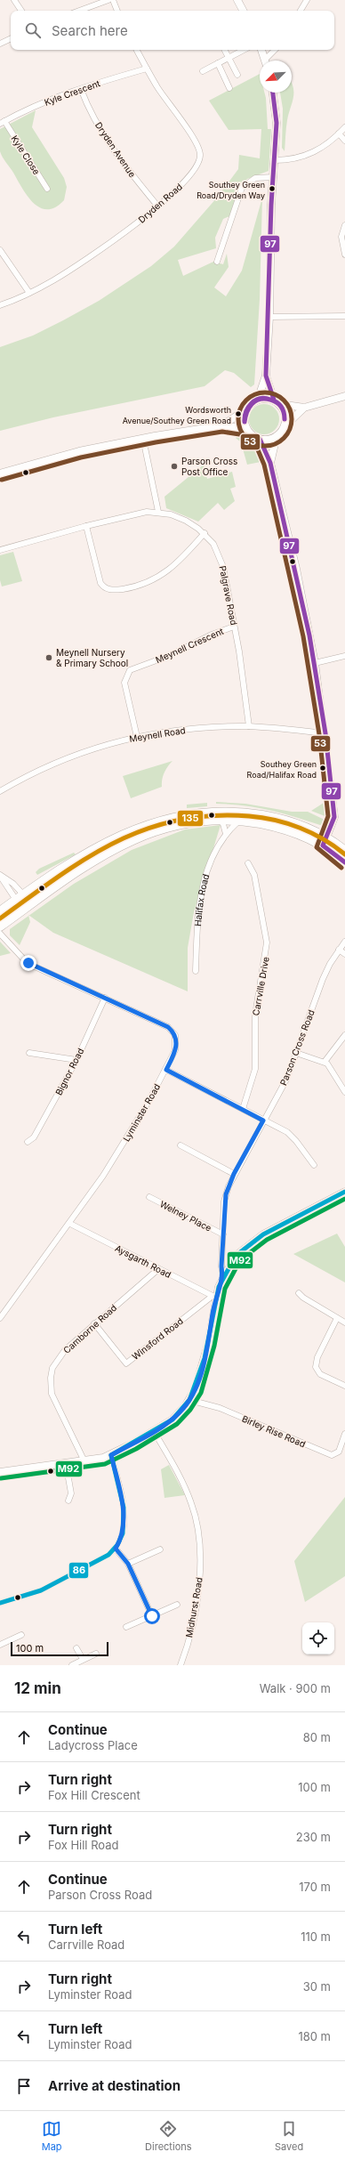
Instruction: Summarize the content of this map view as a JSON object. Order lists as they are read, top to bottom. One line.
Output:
{"streets":{"street":["Kyle Crescent","Dryden Avenue","Kyle Close","Dryden Road","Palgrave Road","Meynell Crescent","Meynell Road","Halifax Road","Carrville Drive","Parson Cross Road","Bignor Road","Lyminster Road","Welney Place","Aysgarth Road","Camborne Road","Winsford Road","Birley Rise Road","Midhurst Road"]},"crossings":[["Kyle Crescent","Dryden Avenue"],["Kyle Crescent","Kyle Close"],["Kyle Crescent","Dryden Road"],["Dryden Avenue","Dryden Road"],["Palgrave Road","Meynell Crescent"],["Palgrave Road","Meynell Road"],["Meynell Crescent","Meynell Road"],["Parson Cross Road","Welney Place"],["Bignor Road","Lyminster Road"],["Lyminster Road","Aysgarth Road"],["Aysgarth Road","Camborne Road"],["Aysgarth Road","Winsford Road"],["Camborne Road","Winsford Road"]],"places":["Southey Green Road/Dryden Way","Wordsworth Avenue/Southey Green Road","Parson Cross Post Office","Meynell Nursery & Primary School","Southey Green Road/Halifax Road"],"lines":["transit line 97","transit line 53","transit line 135","transit line 86","transit line M92"],"scale_bar":"100 m","north":"bottom left","page":{"search":"Search here","scale":"100 m","heading":["12 min","Walk · 900 m"],"list":[["Continue","Ladycross Place","80 m"],["Turn right","Fox Hill Crescent","100 m"],["Turn right","Fox Hill Road","230 m"],["Continue","Parson Cross Road","170 m"],["Turn left","Carrville Road","110 m"],["Turn right","Lyminster Road","30 m"],["Turn left","Lyminster Road","180 m"],"Arrive at destination"],"nav":["Map","Directions","Saved"]}}
